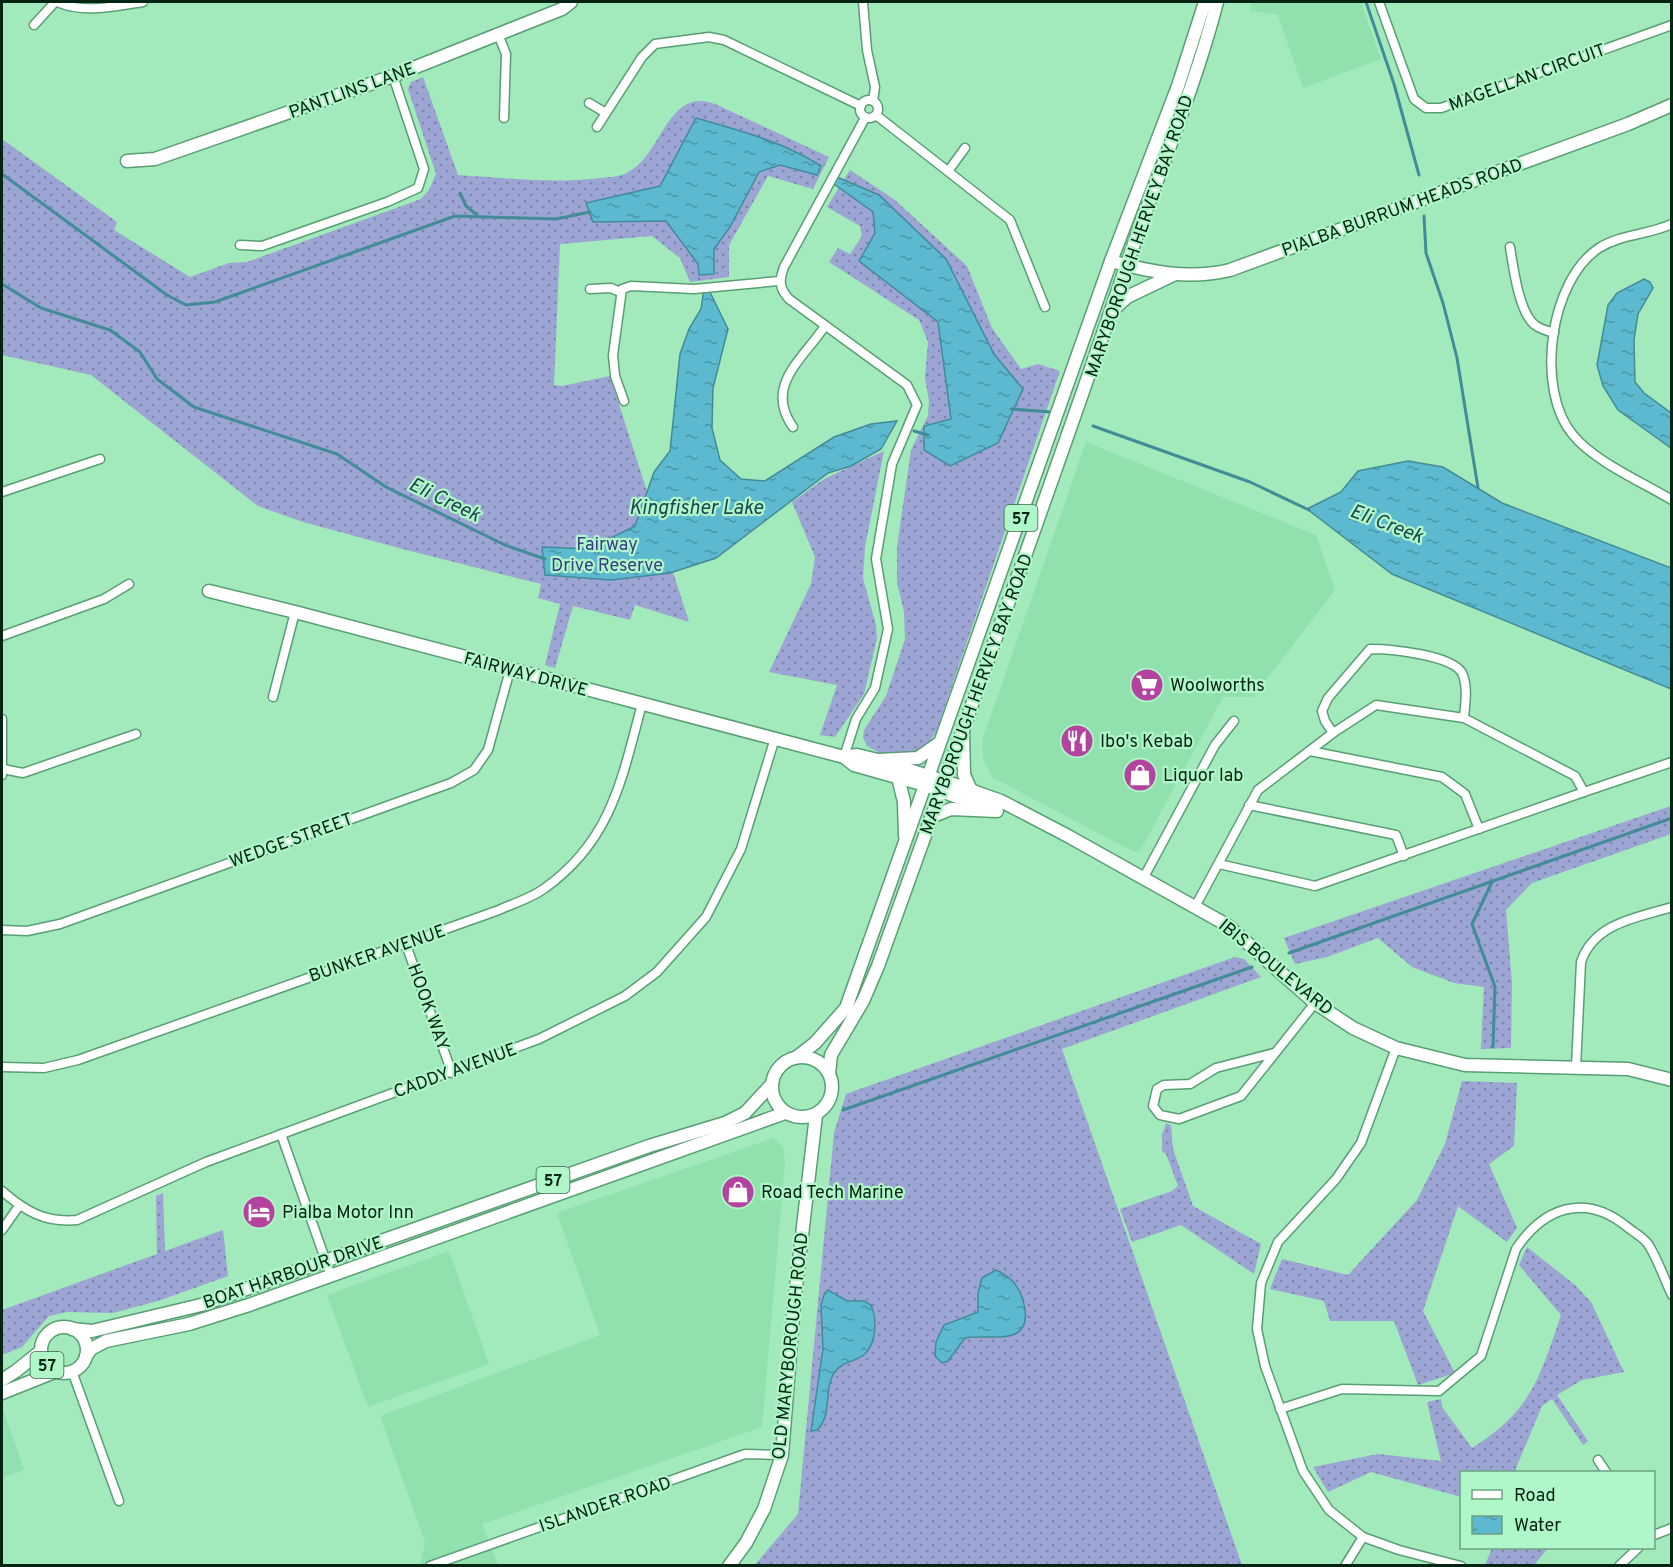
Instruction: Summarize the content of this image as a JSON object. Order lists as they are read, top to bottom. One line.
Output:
{"streets":{"main road":["PANTLINS LANE","PIALBA BURRUM HEADS ROAD","MARYBOROUGH HERVEY BAY ROAD","57","FAIRWAY DRIVE","IBIS BOULEVARD","BOAT HARBOUR DRIVE","OLD MARYBOROUGH ROAD"],"street":["MAGELLAN CIRCUIT","WEDGE STREET","BUNKER AVENUE","HOOK WAY","CADDY AVENUE","ISLANDER ROAD"]},"crossings":[["PIALBA BURRUM HEADS ROAD","MARYBOROUGH HERVEY BAY ROAD"],["MARYBOROUGH HERVEY BAY ROAD","57"],["MARYBOROUGH HERVEY BAY ROAD","FAIRWAY DRIVE"],["MARYBOROUGH HERVEY BAY ROAD","IBIS BOULEVARD"],["MARYBOROUGH HERVEY BAY ROAD","BOAT HARBOUR DRIVE"],["MARYBOROUGH HERVEY BAY ROAD","OLD MARYBOROUGH ROAD"],["57","BOAT HARBOUR DRIVE"],["57","OLD MARYBOROUGH ROAD"],["FAIRWAY DRIVE","WEDGE STREET"],["FAIRWAY DRIVE","BUNKER AVENUE"],["FAIRWAY DRIVE","IBIS BOULEVARD"],["FAIRWAY DRIVE","CADDY AVENUE"],["BUNKER AVENUE","HOOK WAY"],["HOOK WAY","CADDY AVENUE"],["BOAT HARBOUR DRIVE","OLD MARYBOROUGH ROAD"],["OLD MARYBOROUGH ROAD","ISLANDER ROAD"]],"water":["Eli Creek","Kingfisher Lake"],"parks":["Fairway Drive Reserve"],"places":{"supermarket":["Woolworths"],"restaurant":["Ibo's Kebab"],"shop":["Liquor lab","Road Tech Marine"],"hotel":["Pialba Motor Inn"]},"legend":["Road","Water"]}
